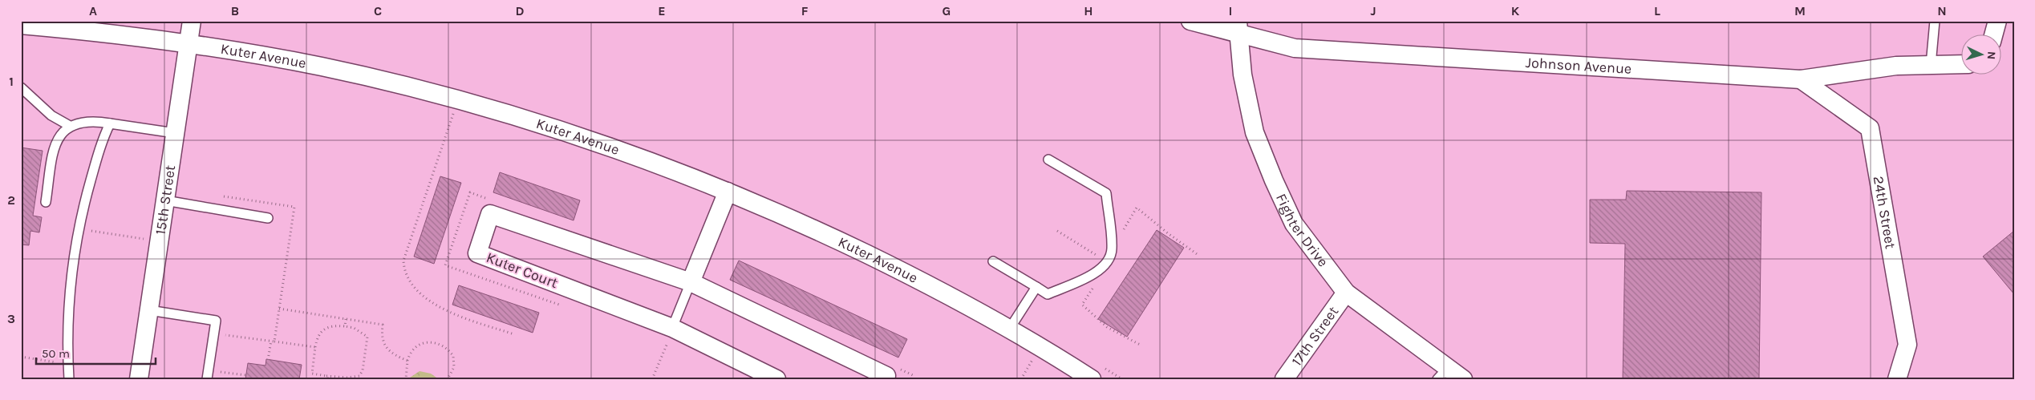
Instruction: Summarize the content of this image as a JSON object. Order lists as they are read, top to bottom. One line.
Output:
{"streets":{"street":["Kuter Avenue","Johnson Avenue","15th Street","24th Street","Fighter Drive","Kuter Court","17th Street"]},"crossings":[["Kuter Avenue","15th Street"],["Johnson Avenue","24th Street"],["Johnson Avenue","Fighter Drive"],["Fighter Drive","17th Street"]],"scale_bar":"50 m","north":"right","grid":{"columns":["A","B","C","D","E","F","G","H","I","J","K","L","M","N"],"rows":["1","2","3"]}}
